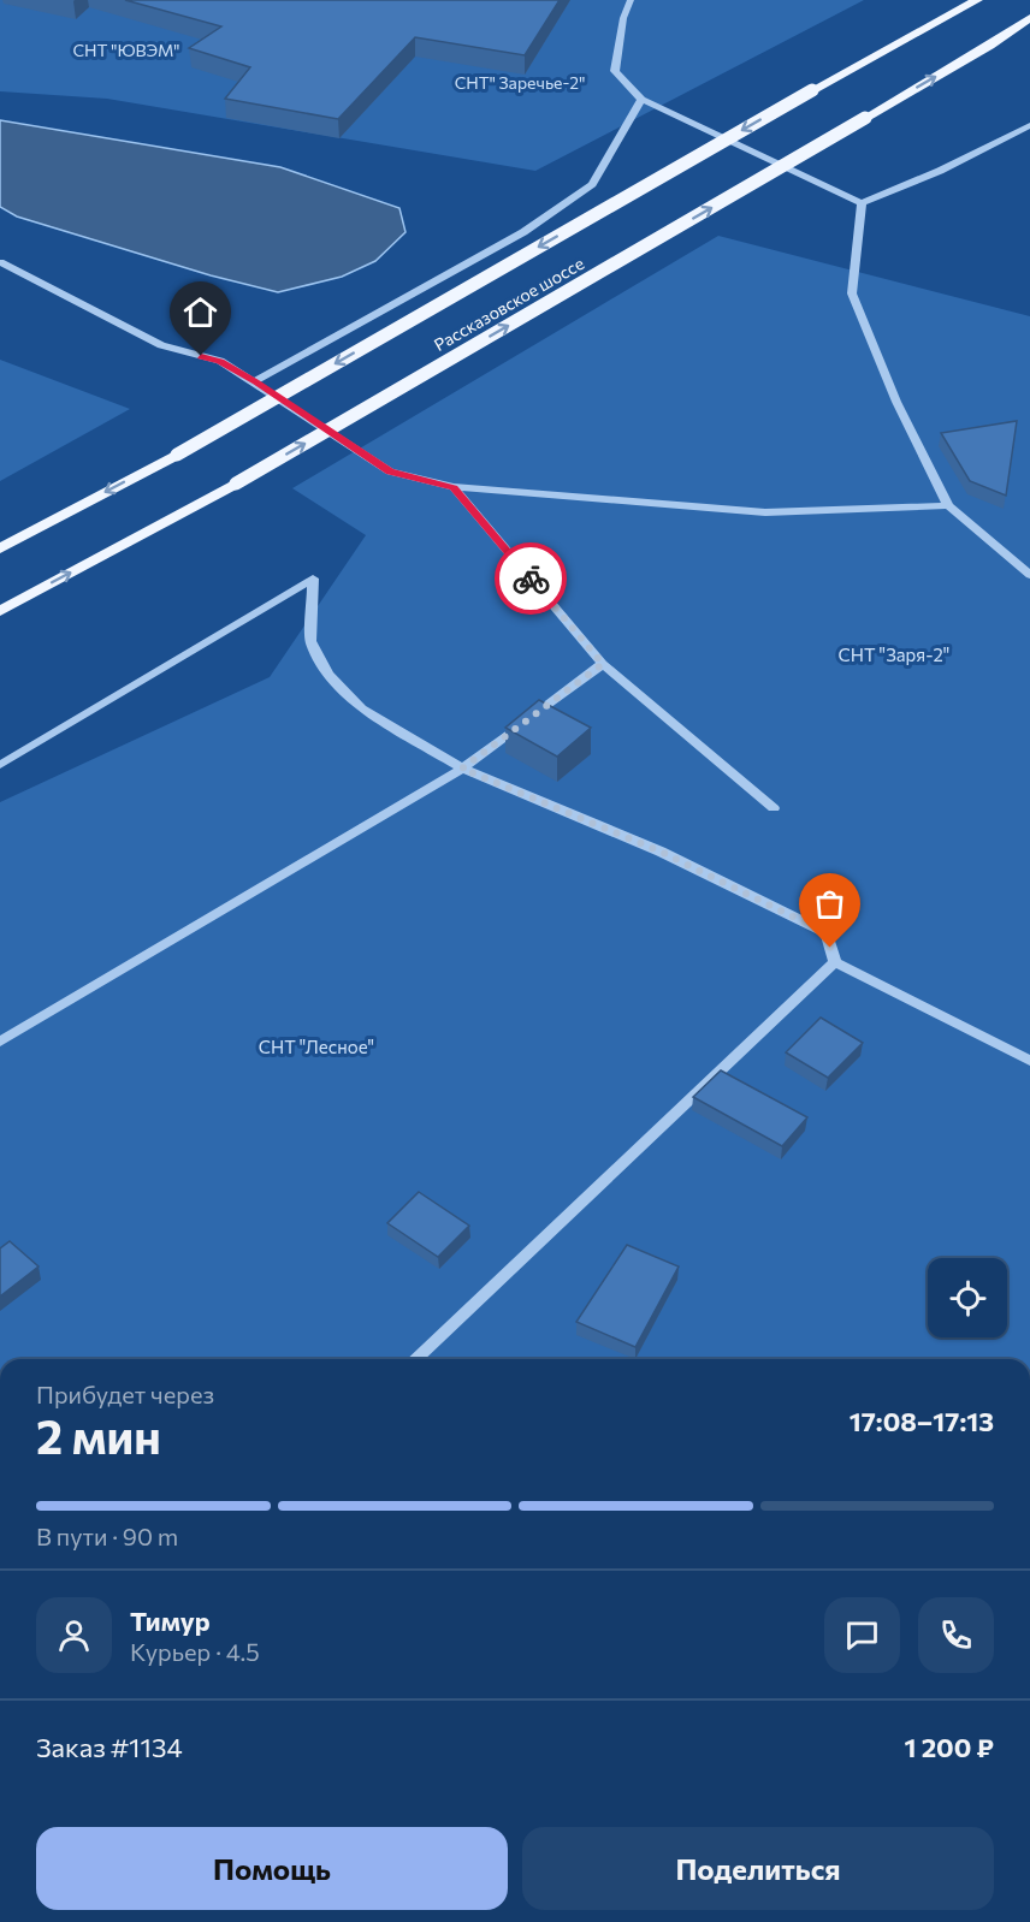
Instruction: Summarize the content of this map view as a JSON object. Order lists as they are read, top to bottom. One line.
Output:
{"streets":{"main road":["Рассказовское шоссе"]},"parks":["СНТ \"ЮВЭМ\"","СНТ\" Заречье-2\"","СНТ \"Заря-2\"","СНТ \"Лесное\""],"page":{"heading":["2 мин","Прибудет через","17:08–17:13"],"panel":["Тимур","Курьер · 4.5","Заказ #1134","1 200 ₽"],"bar":"В пути · 90 m","buttons":["Помощь","Поделиться"]}}
